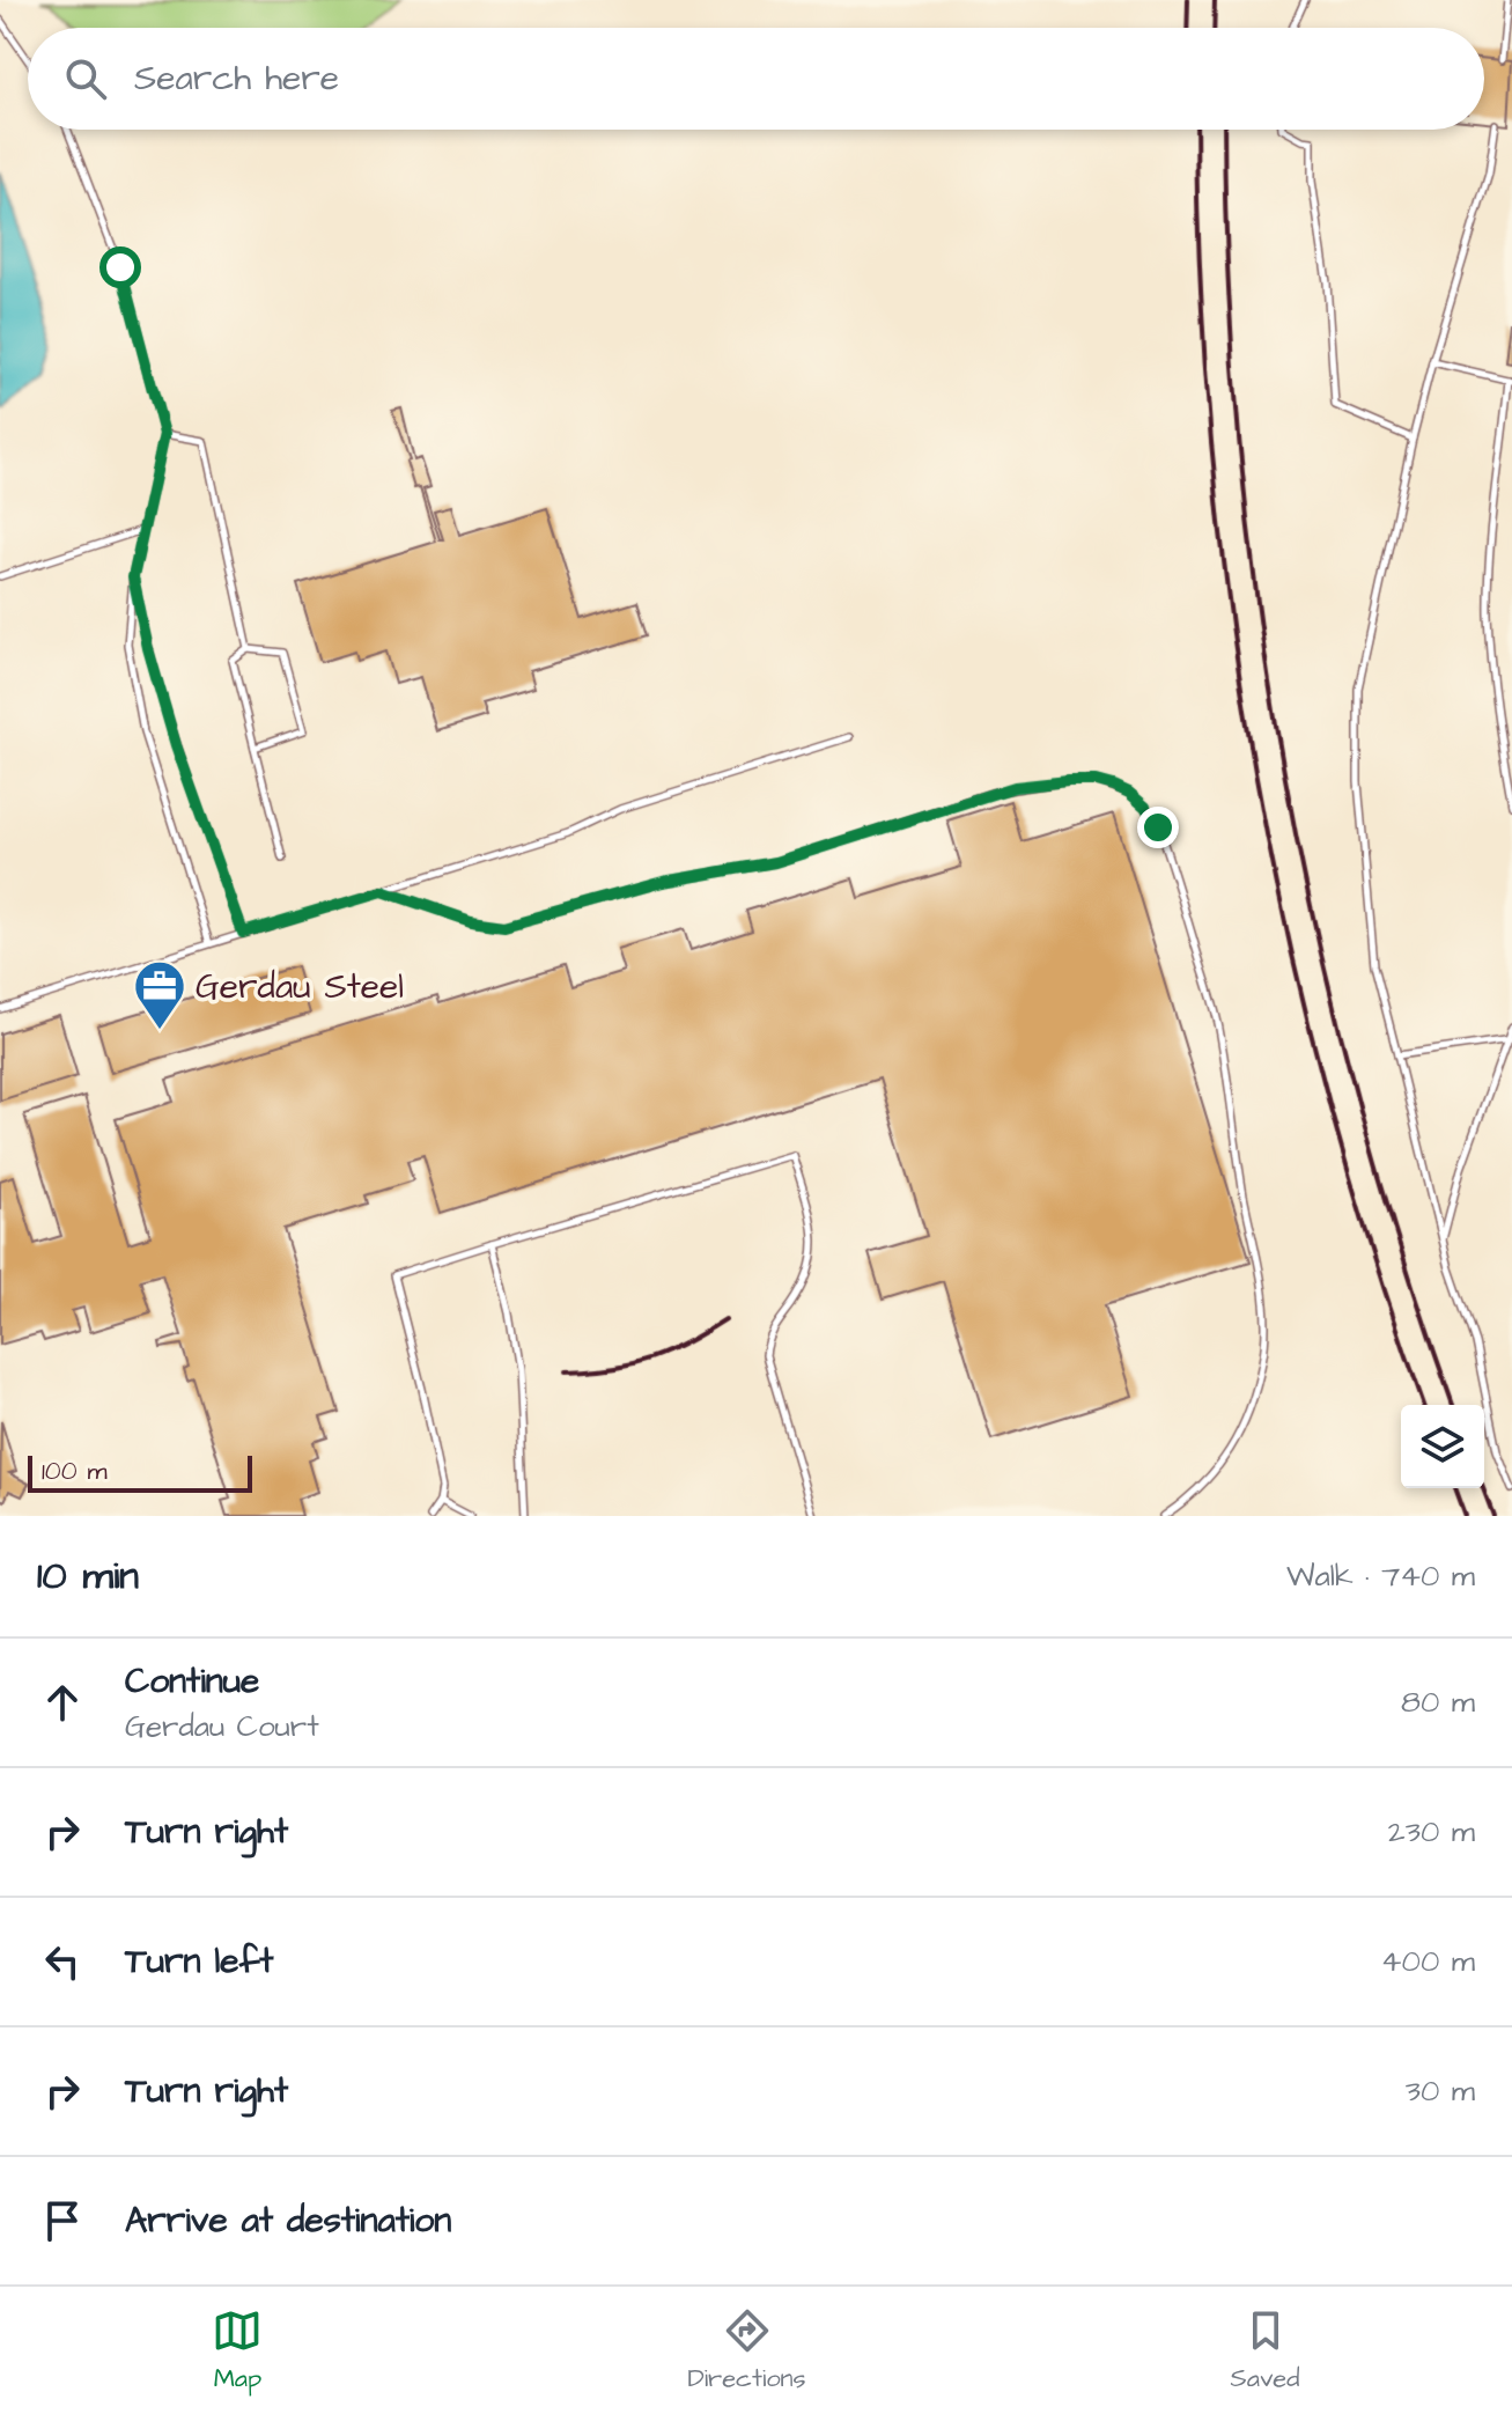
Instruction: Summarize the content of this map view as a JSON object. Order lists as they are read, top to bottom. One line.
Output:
{"places":{"office":["Gerdau Steel"]},"scale_bar":"100 m","page":{"search":"Search here","scale":"100 m","heading":["10 min","Walk · 740 m"],"list":[["Continue","Gerdau Court","80 m"],["Turn right","230 m"],["Turn left","400 m"],["Turn right","30 m"],"Arrive at destination"],"nav":["Map","Directions","Saved"]}}
